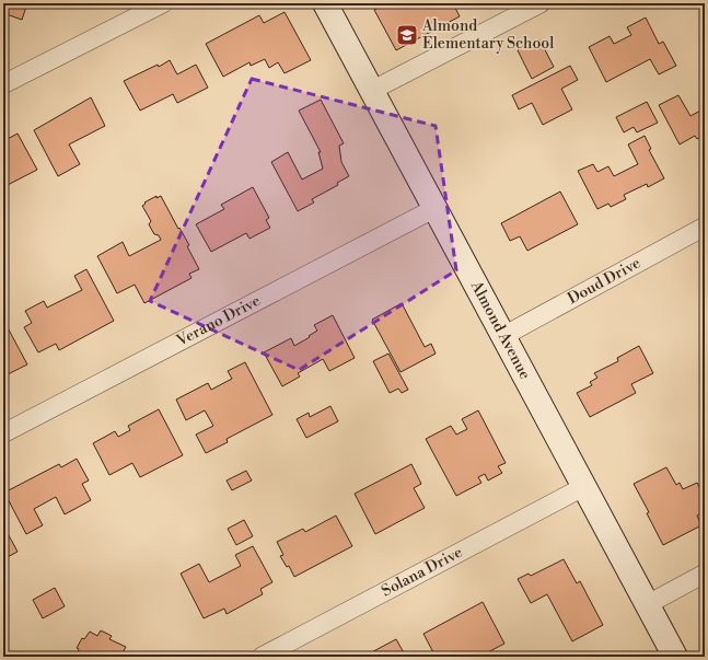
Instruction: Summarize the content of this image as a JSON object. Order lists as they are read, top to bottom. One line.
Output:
{"streets":{"street":["Doud Drive","Verano Drive","Almond Avenue","Solana Drive"]},"crossings":[["Doud Drive","Almond Avenue"],["Verano Drive","Almond Avenue"],["Almond Avenue","Solana Drive"]],"places":{"school or university":["Almond Elementary School"]}}
